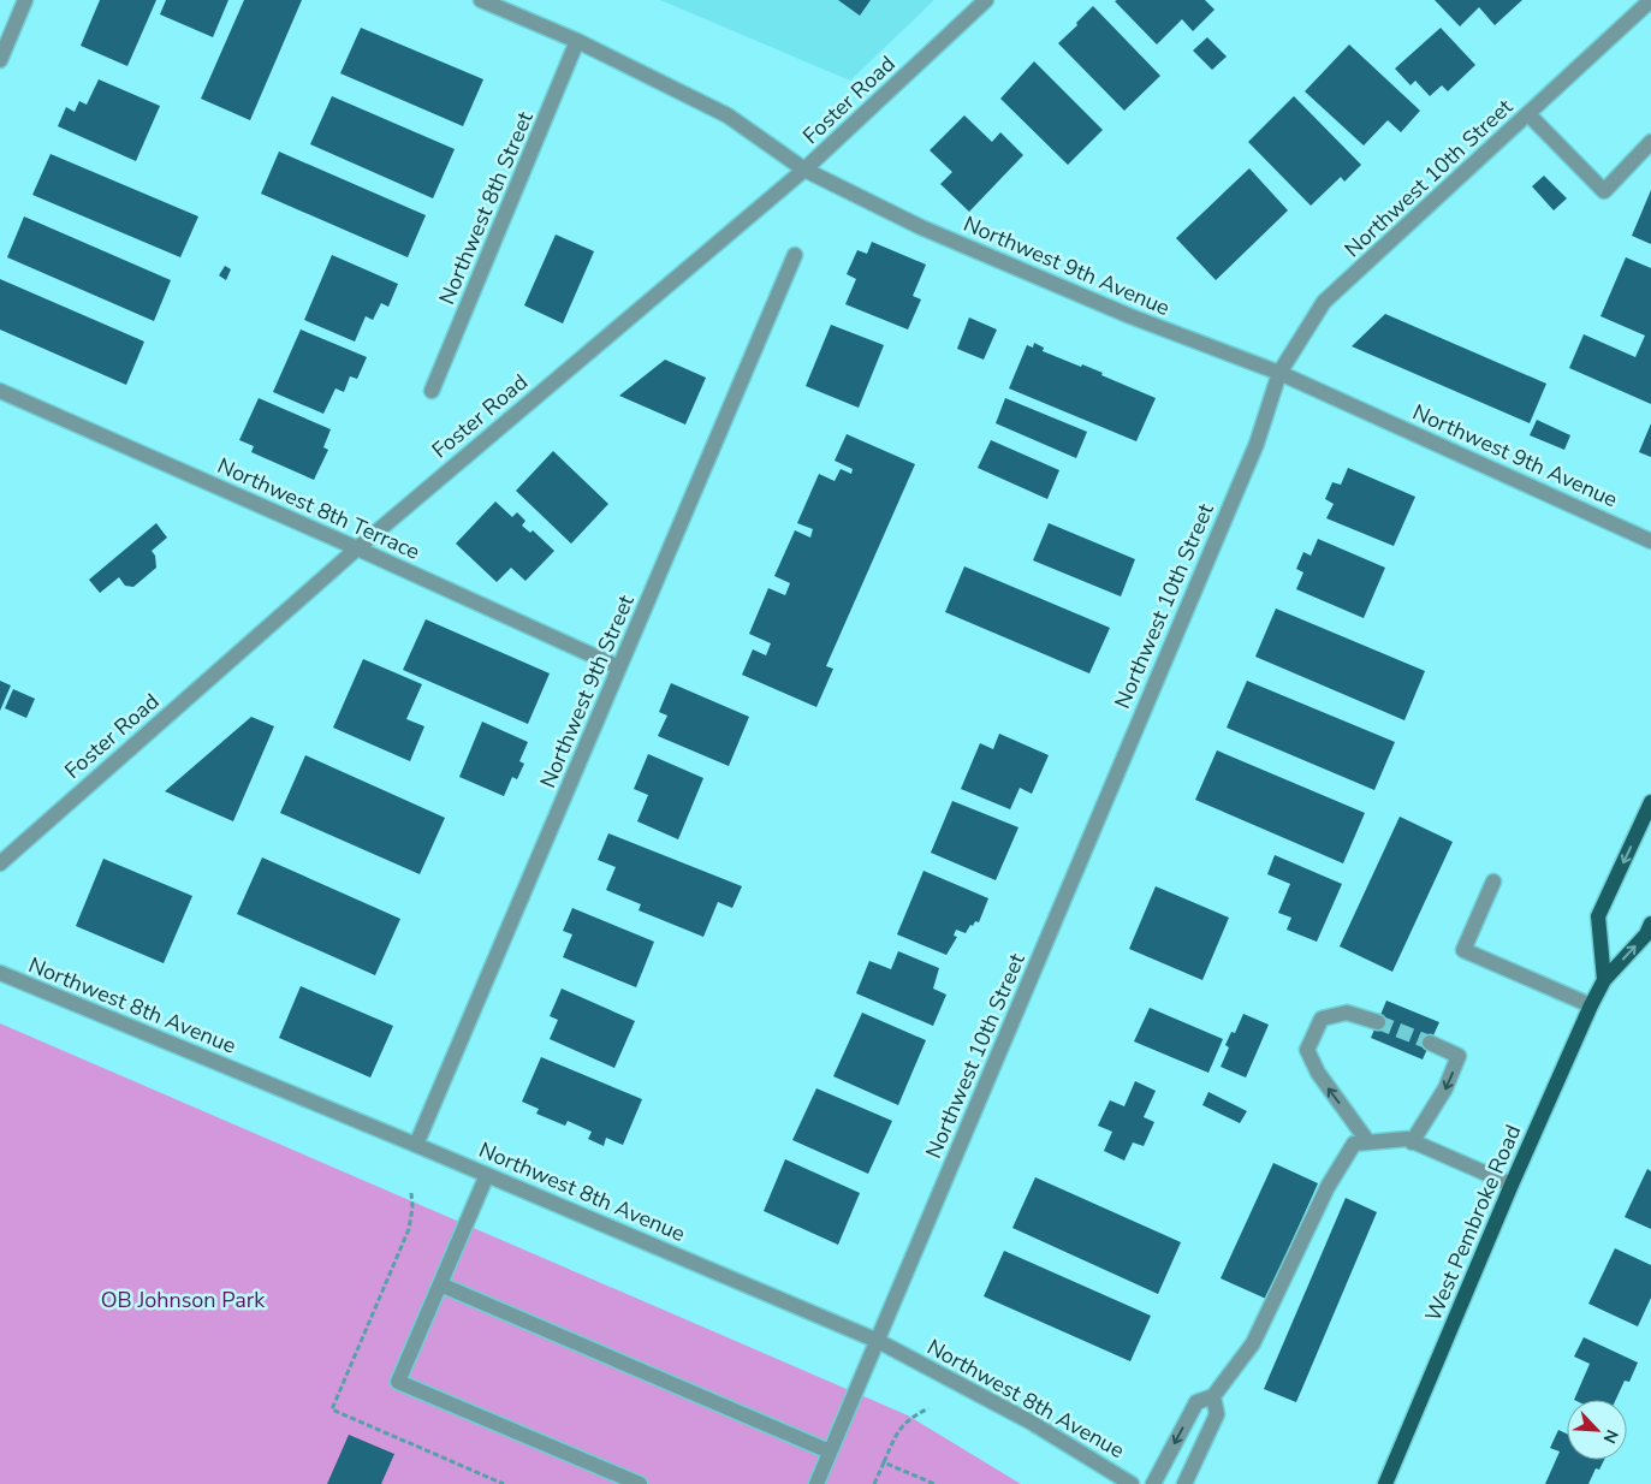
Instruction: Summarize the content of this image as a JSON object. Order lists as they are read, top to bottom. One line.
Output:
{"streets":{"main road":["West Pembroke Road"],"street":["Foster Road","Northwest 10th Street","Northwest 8th Street","Northwest 9th Avenue","Northwest 8th Terrace","Northwest 9th Street","Northwest 8th Avenue"]},"crossings":[["Foster Road","Northwest 9th Avenue"],["Foster Road","Northwest 8th Terrace"],["Northwest 10th Street","Northwest 9th Avenue"],["Northwest 10th Street","Northwest 8th Avenue"],["Northwest 8th Street","Northwest 9th Avenue"],["Northwest 8th Terrace","Northwest 9th Street"],["Northwest 9th Street","Northwest 8th Avenue"]],"parks":["OB Johnson Park"],"north":"bottom right"}
